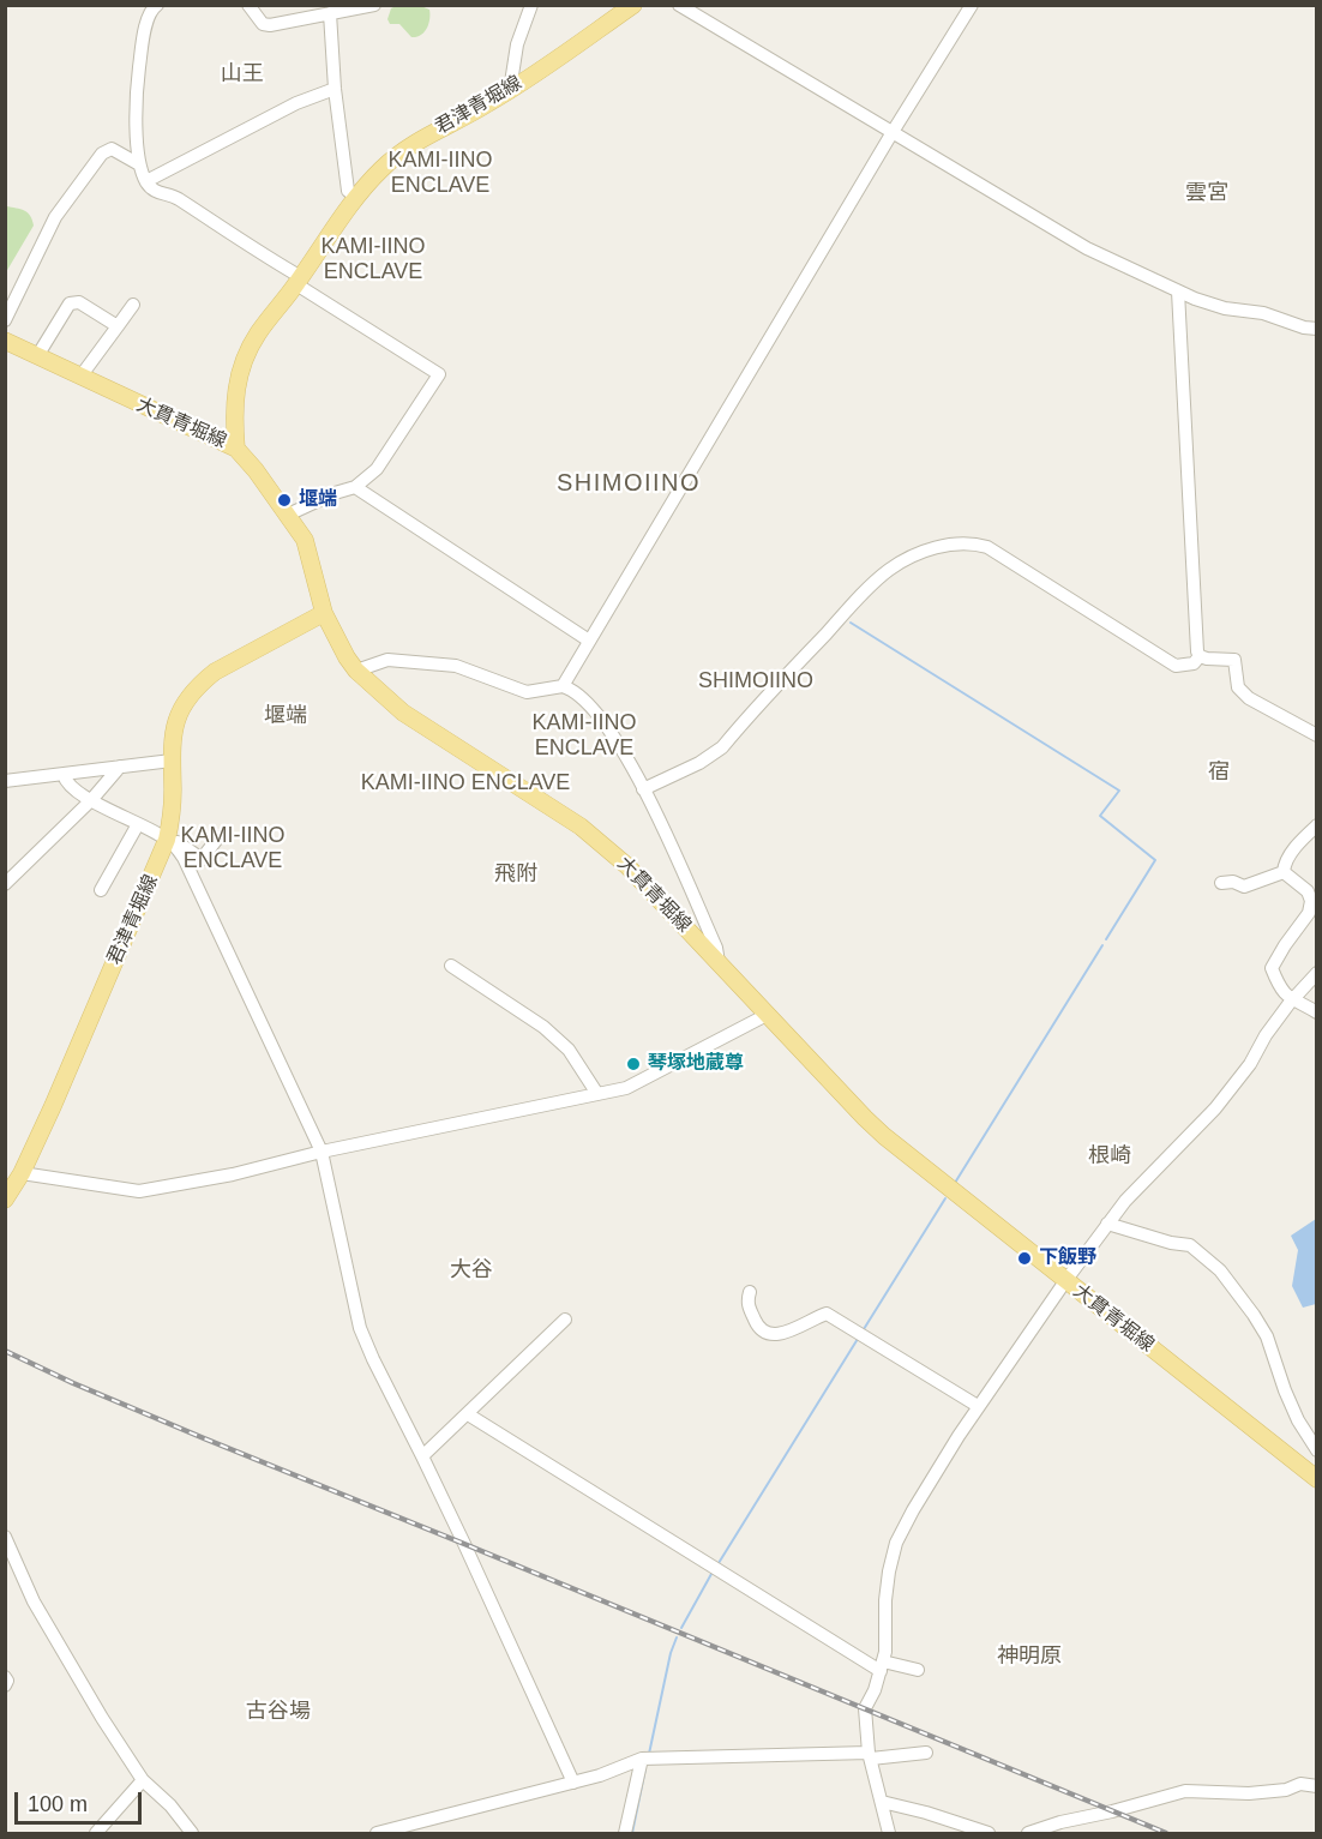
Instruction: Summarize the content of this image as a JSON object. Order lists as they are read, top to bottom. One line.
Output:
{"streets":{"main road":["君津青堀線","大貫青堀線"]},"crossings":[["君津青堀線","大貫青堀線"]],"districts":["山王","KAMI-IINO ENCLAVE","雲宮","KAMI-IINO ENCLAVE","SHIMOIINO","SHIMOIINO","堰端","KAMI-IINO ENCLAVE","宿","KAMI-IINO ENCLAVE","KAMI-IINO ENCLAVE","飛附","根崎","大谷","神明原","古谷場"],"places":["堰端","琴塚地蔵尊","下飯野"],"scale_bar":"100 m"}
